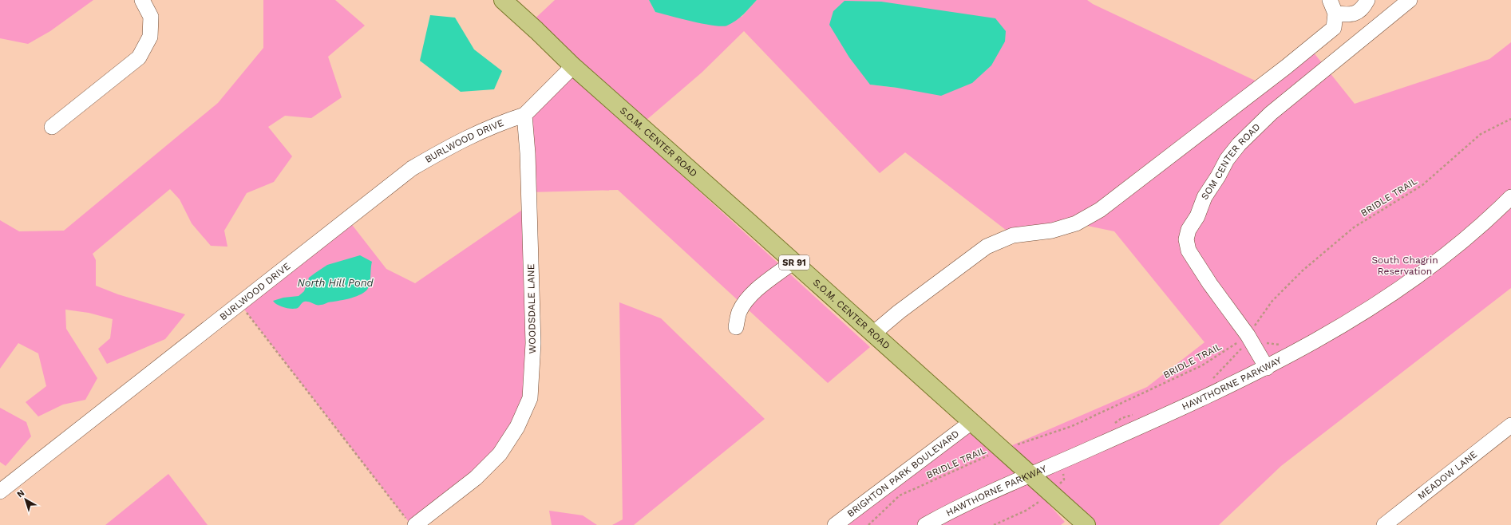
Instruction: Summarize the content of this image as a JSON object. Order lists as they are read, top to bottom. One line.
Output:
{"streets":{"main road":["S.O.M. CENTER ROAD","SR 91"],"street":["BURLWOOD DRIVE","SOM CENTER ROAD","WOODSDALE LANE","HAWTHORNE PARKWAY","BRIGHTON PARK BOULEVARD","MEADOW LANE"],"path":["BRIDLE TRAIL"]},"crossings":[["BURLWOOD DRIVE","WOODSDALE LANE"],["S.O.M. CENTER ROAD","BRIDLE TRAIL"],["S.O.M. CENTER ROAD","HAWTHORNE PARKWAY"],["S.O.M. CENTER ROAD","BRIGHTON PARK BOULEVARD"],["SOM CENTER ROAD","BRIDLE TRAIL"],["SOM CENTER ROAD","HAWTHORNE PARKWAY"]],"water":["North Hill Pond"],"parks":["South Chagrin Reservation"],"north":"top left"}
